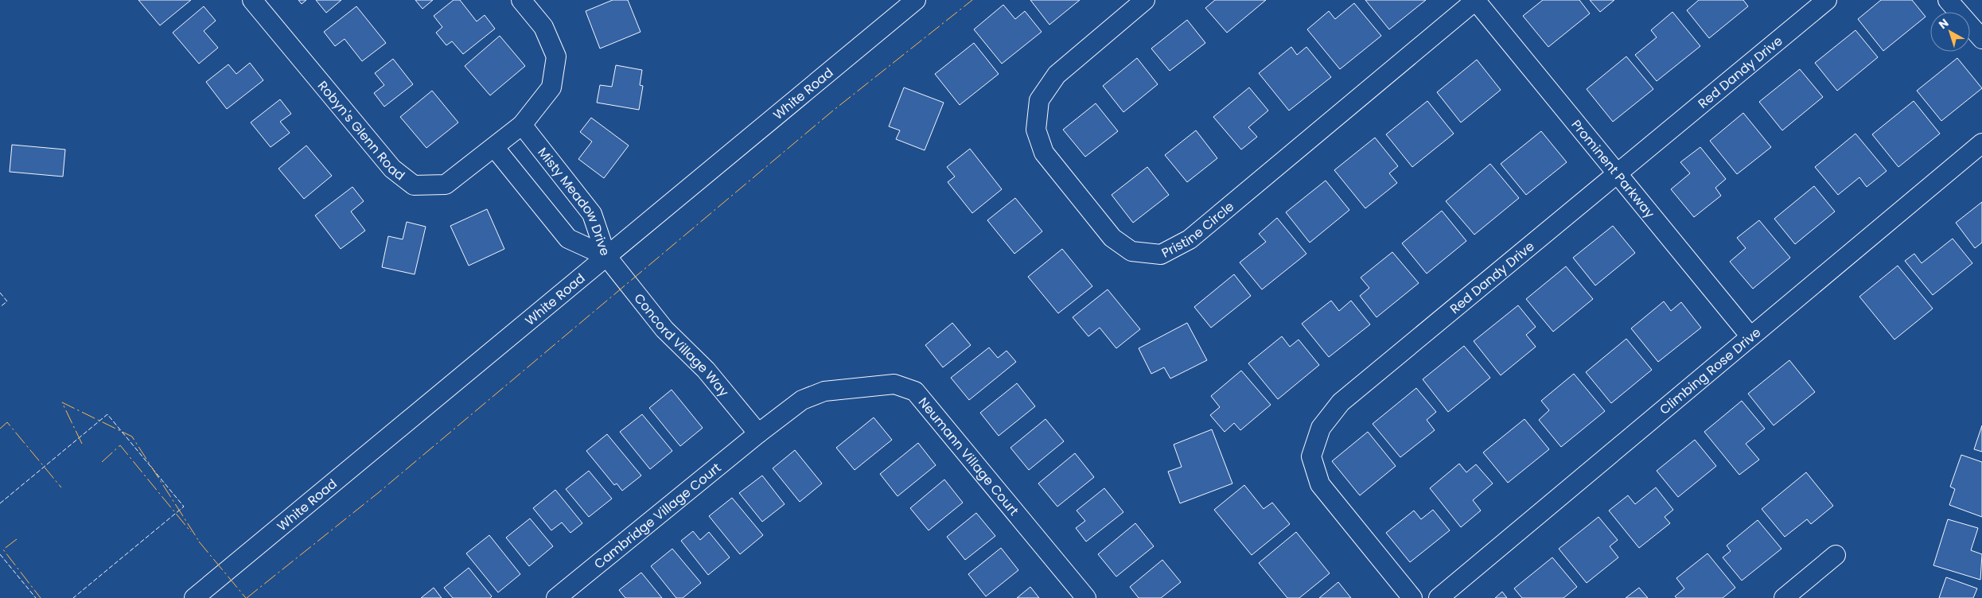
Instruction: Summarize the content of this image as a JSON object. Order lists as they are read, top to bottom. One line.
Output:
{"streets":{"street":["Red Dandy Drive","White Road","Robyn's Glenn Road","Prominent Parkway","Misty Meadow Drive","Pristine Circle","Concord Village Way","Climbing Rose Drive","Neumann Village Court","Cambridge Village Court"]},"crossings":[["Red Dandy Drive","Prominent Parkway"],["White Road","Misty Meadow Drive"],["White Road","Concord Village Way"],["Robyn's Glenn Road","Misty Meadow Drive"],["Prominent Parkway","Pristine Circle"],["Prominent Parkway","Climbing Rose Drive"],["Misty Meadow Drive","Concord Village Way"],["Concord Village Way","Neumann Village Court"],["Concord Village Way","Cambridge Village Court"],["Neumann Village Court","Cambridge Village Court"]],"north":"top left"}
